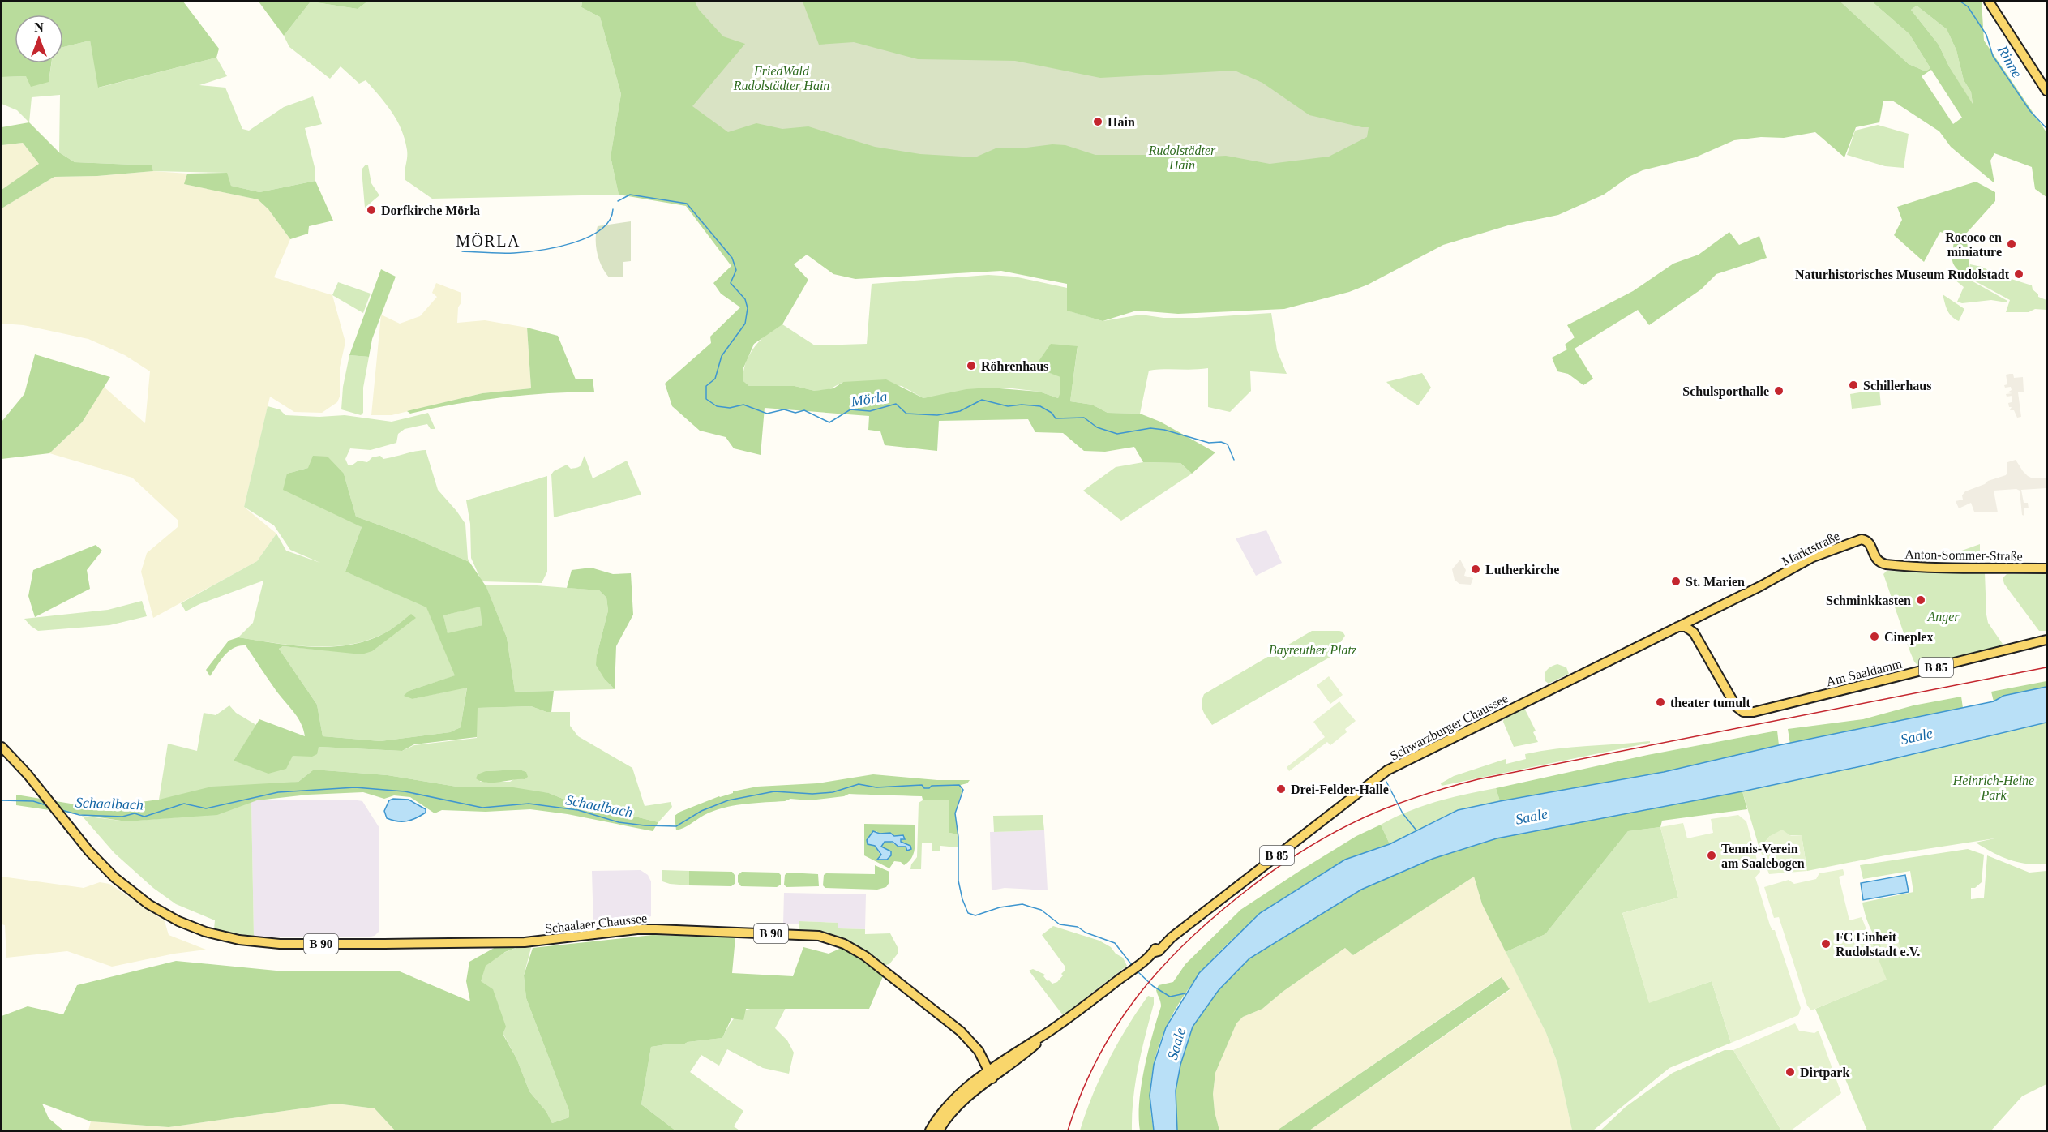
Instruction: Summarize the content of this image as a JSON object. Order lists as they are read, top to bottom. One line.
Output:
{"streets":{"main road":["Marktstraße","Anton-Sommer-Straße","B 85","Am Saaldamm","Schwarzburger Chaussee","Schaalaer Chaussee","B 90"]},"crossings":[["Marktstraße","Anton-Sommer-Straße"],["Marktstraße","Schwarzburger Chaussee"],["B 85","Schwarzburger Chaussee"],["B 85","Schaalaer Chaussee"],["Schwarzburger Chaussee","Schaalaer Chaussee"]],"districts":["MÖRLA"],"water":["Rinne","Mörla","Saale","Schaalbach"],"parks":["FriedWald Rudolstädter Hain","Rudolstädter Hain","Anger","Bayreuther Platz","Heinrich-Heine Park"],"places":["Hain","Dorfkirche Mörla","Rococo en miniature","Naturhistorisches Museum Rudolstadt","Röhrenhaus","Schillerhaus","Schulsporthalle","Lutherkirche","St. Marien","Schminkkasten","Cineplex","theater tumult","Drei-Felder-Halle","Tennis-Verein am Saalebogen","FC Einheit Rudolstadt e.V.","Dirtpark"],"north":"top"}
